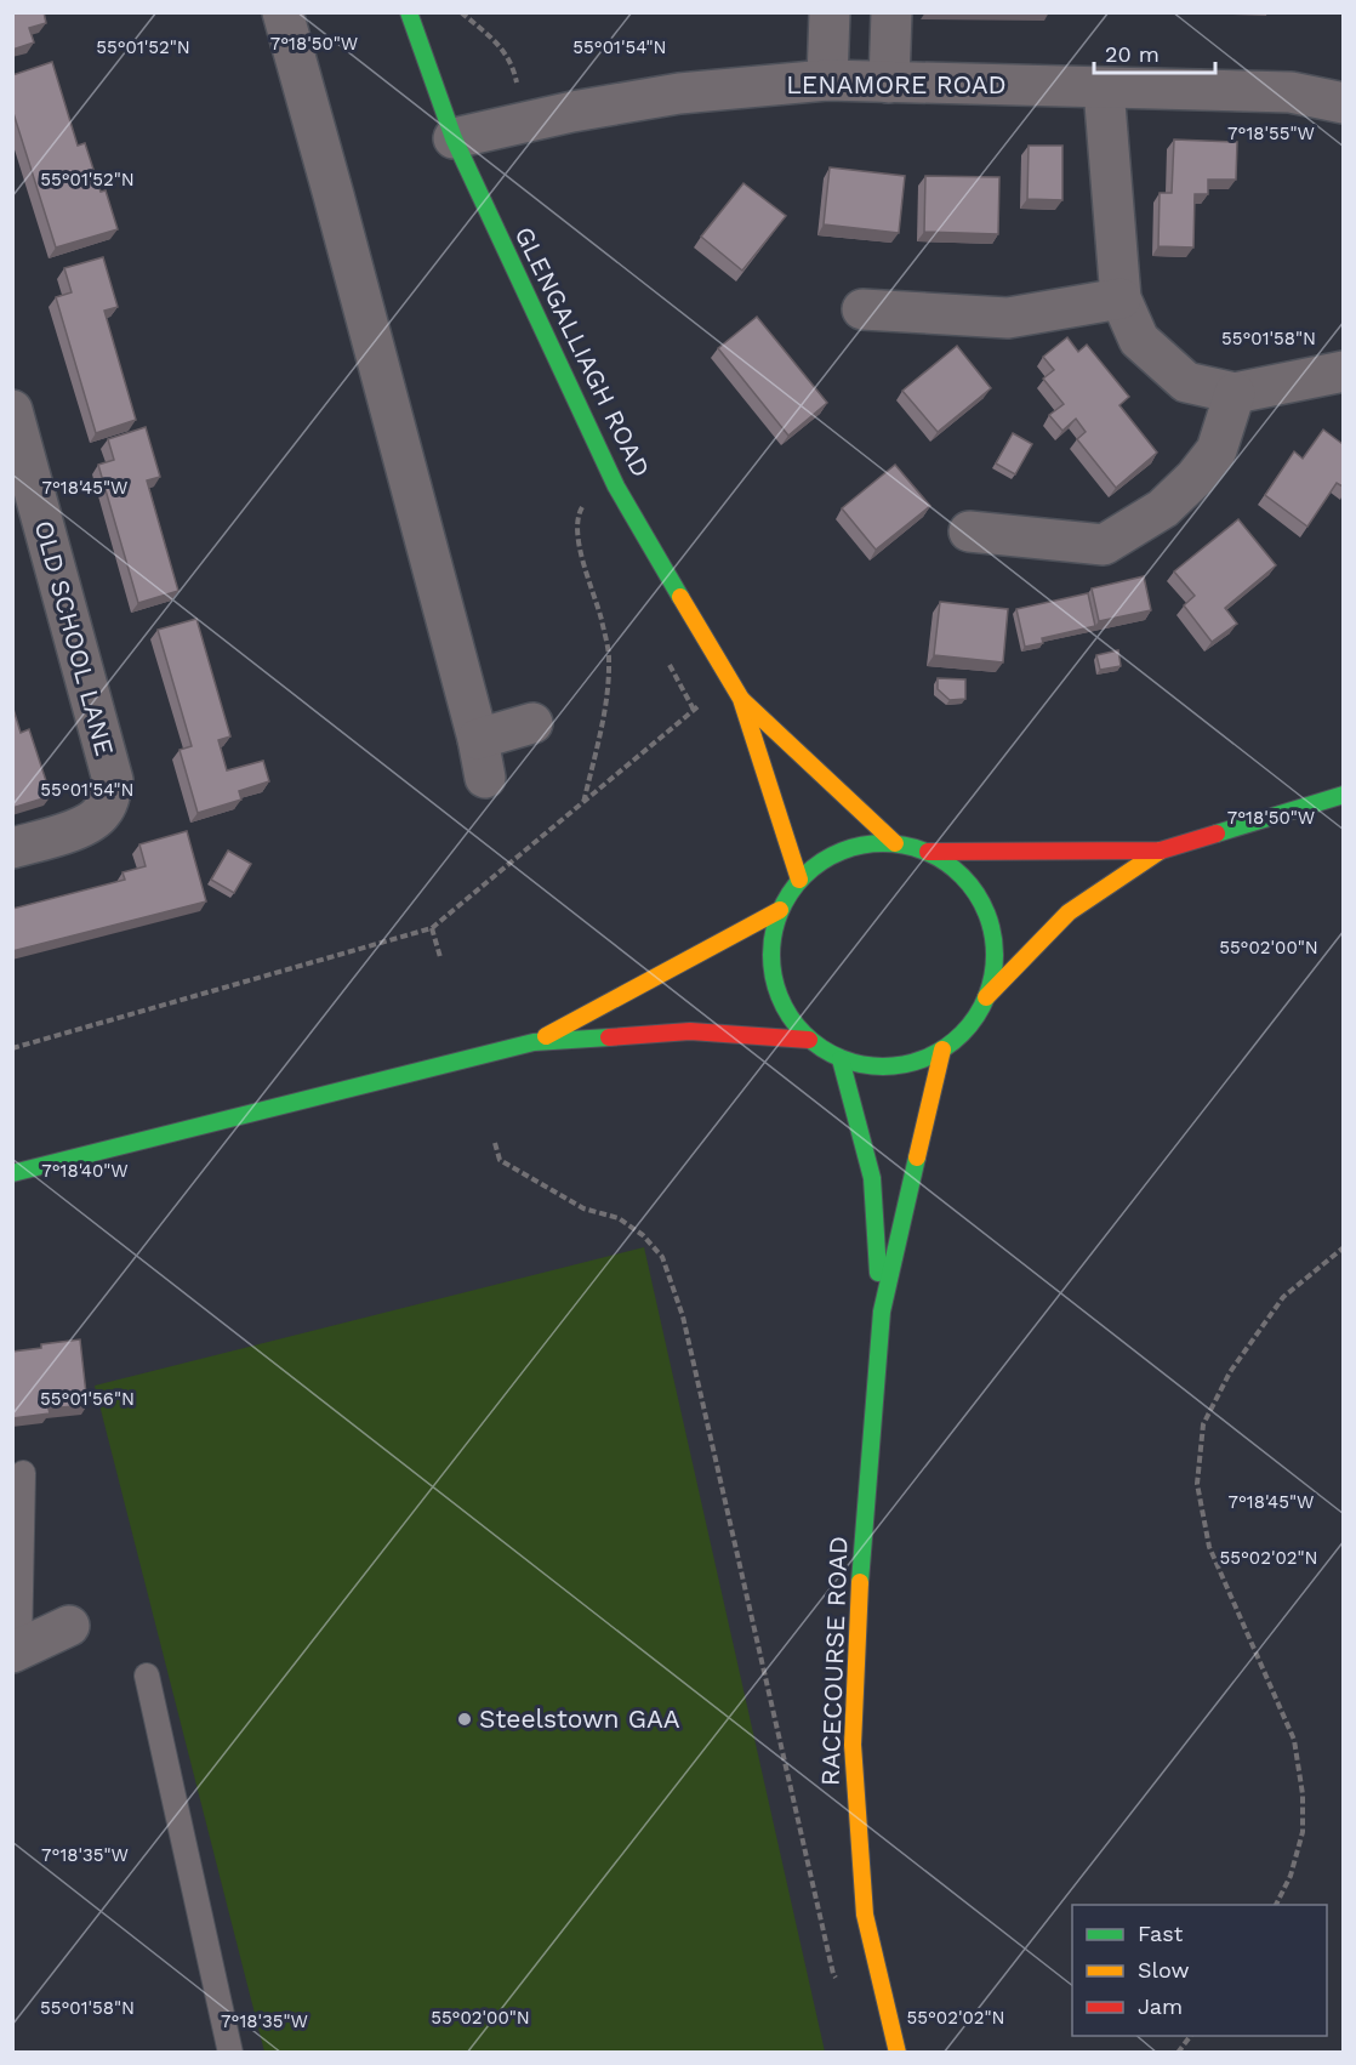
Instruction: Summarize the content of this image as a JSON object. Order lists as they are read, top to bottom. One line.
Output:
{"streets":{"main road":["GLENGALLIAGH ROAD","RACECOURSE ROAD"],"street":["LENAMORE ROAD","OLD SCHOOL LANE"]},"crossings":[["LENAMORE ROAD","GLENGALLIAGH ROAD"],["GLENGALLIAGH ROAD","RACECOURSE ROAD"]],"places":["Steelstown GAA"],"legend":["Fast","Slow","Jam"],"scale_bar":"20 m","coordinates":["7°18'50\"W","55°01'52\"N","55°01'54\"N","7°18'55\"W","55°01'58\"N","7°18'45\"W","55°02'00\"N","7°18'40\"W","55°01'56\"N","55°02'02\"N","7°18'35\"W"]}
